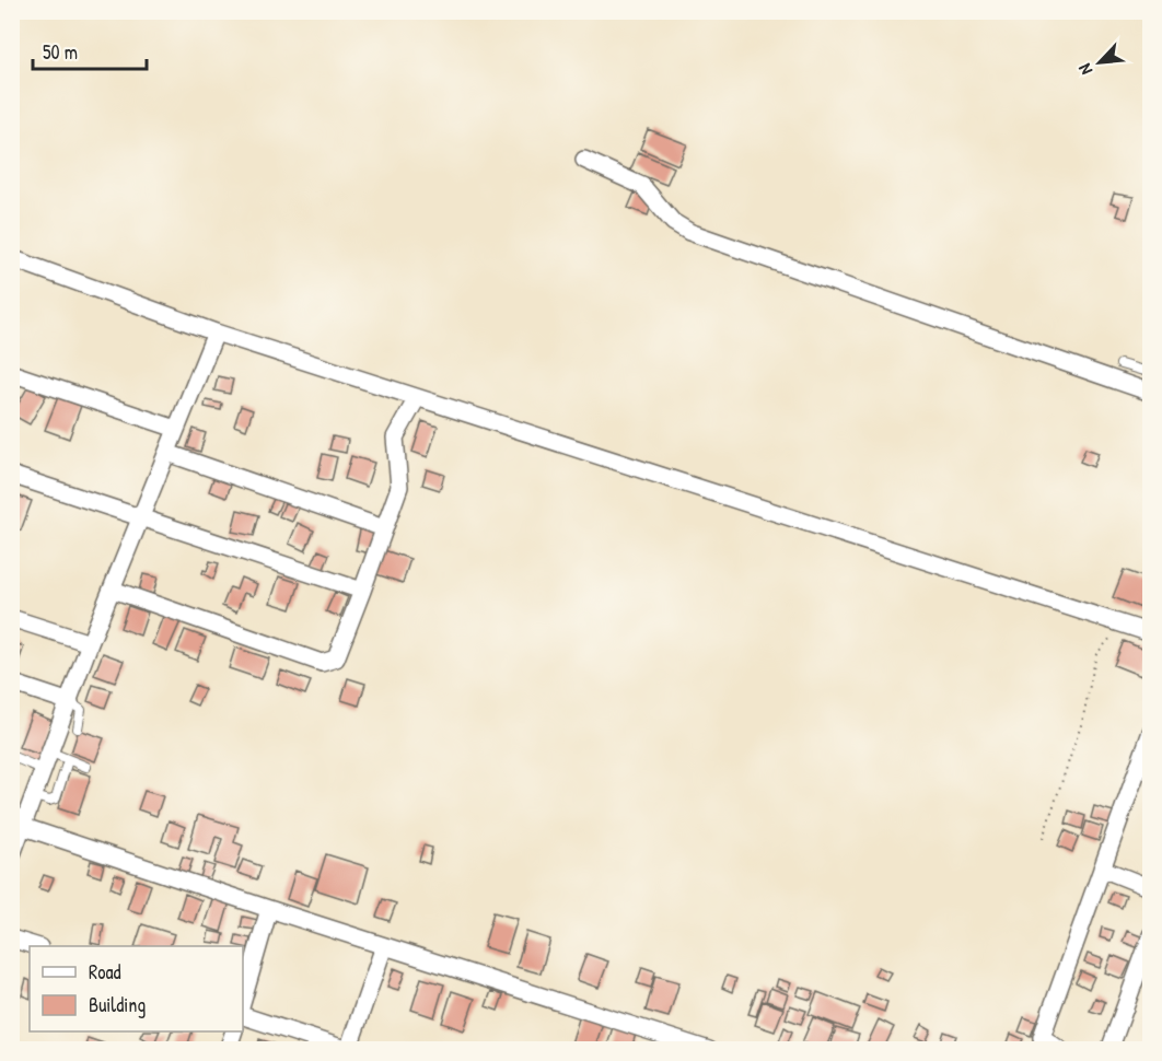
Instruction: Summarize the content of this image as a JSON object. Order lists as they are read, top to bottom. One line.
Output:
{"legend":["Road","Building"],"scale_bar":"50 m","north":"bottom left"}
